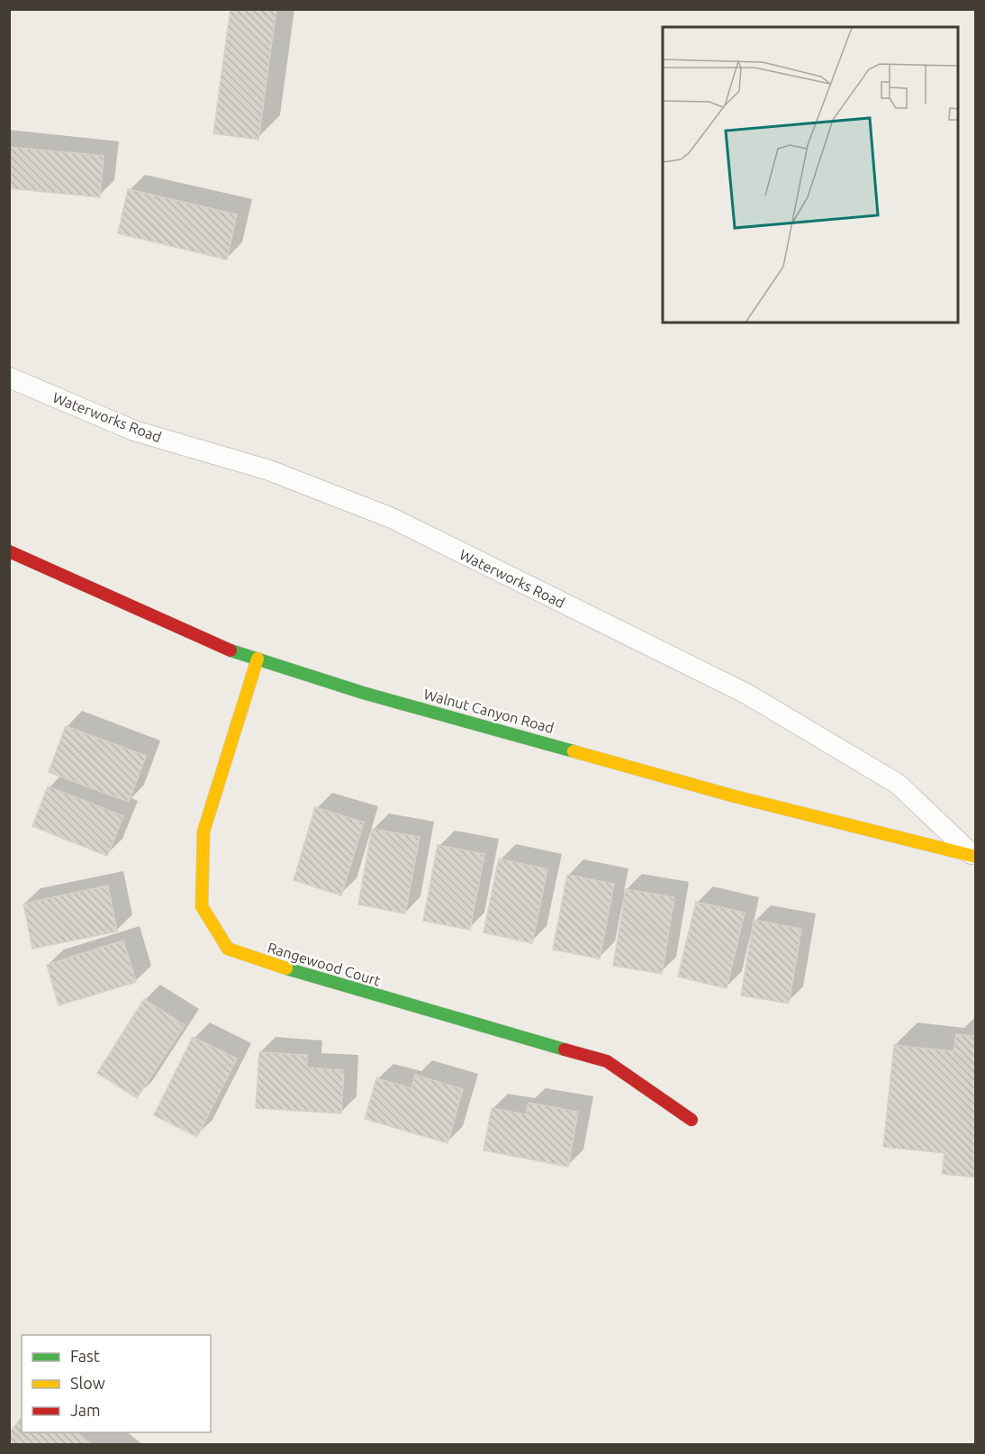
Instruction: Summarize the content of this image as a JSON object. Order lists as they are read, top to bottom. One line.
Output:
{"streets":{"main road":["Walnut Canyon Road","Rangewood Court"],"lane":["Waterworks Road"]},"crossings":[["Waterworks Road","Walnut Canyon Road"],["Walnut Canyon Road","Rangewood Court"]],"legend":["Fast","Slow","Jam"]}
